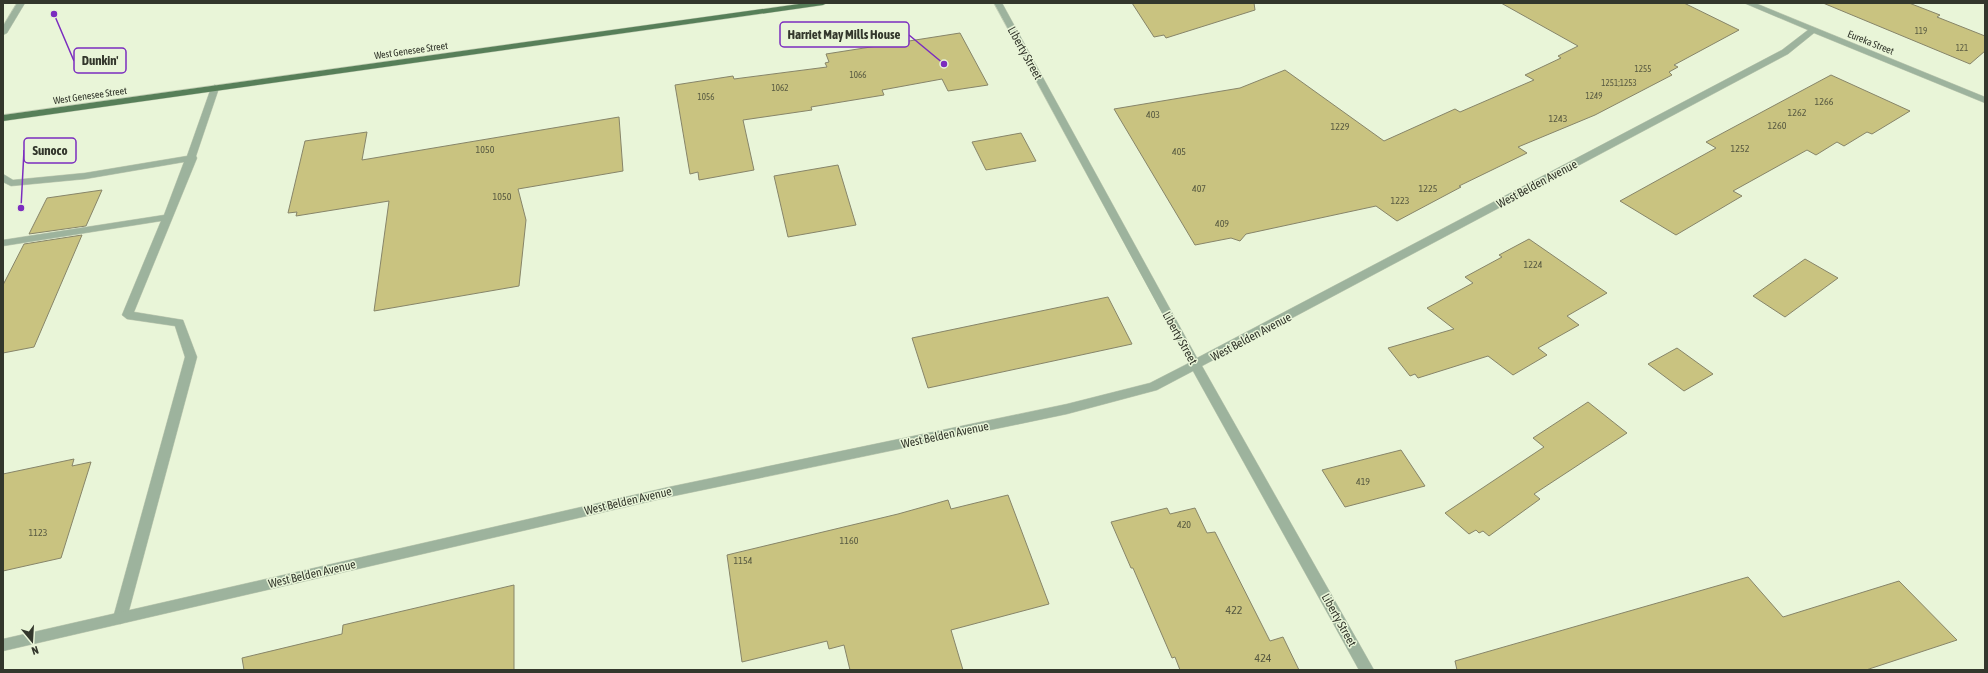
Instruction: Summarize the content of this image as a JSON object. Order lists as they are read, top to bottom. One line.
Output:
{"streets":{"main road":["West Genesee Street"],"street":["Eureka Street","Liberty Street","West Belden Avenue"]},"crossings":[["Eureka Street","West Belden Avenue"],["Liberty Street","West Belden Avenue"]],"places":["Dunkin'","Harriet May Mills House","Sunoco"],"house_numbers":["119","121","1255","1066","1251;1253","1062","1249","1056","1266","1262","403","1243","1260","1229","1252","1050","405","407","1225","1050","1223","409","1224","419","420","1123","1160","1154","422","424"],"north":"bottom"}
